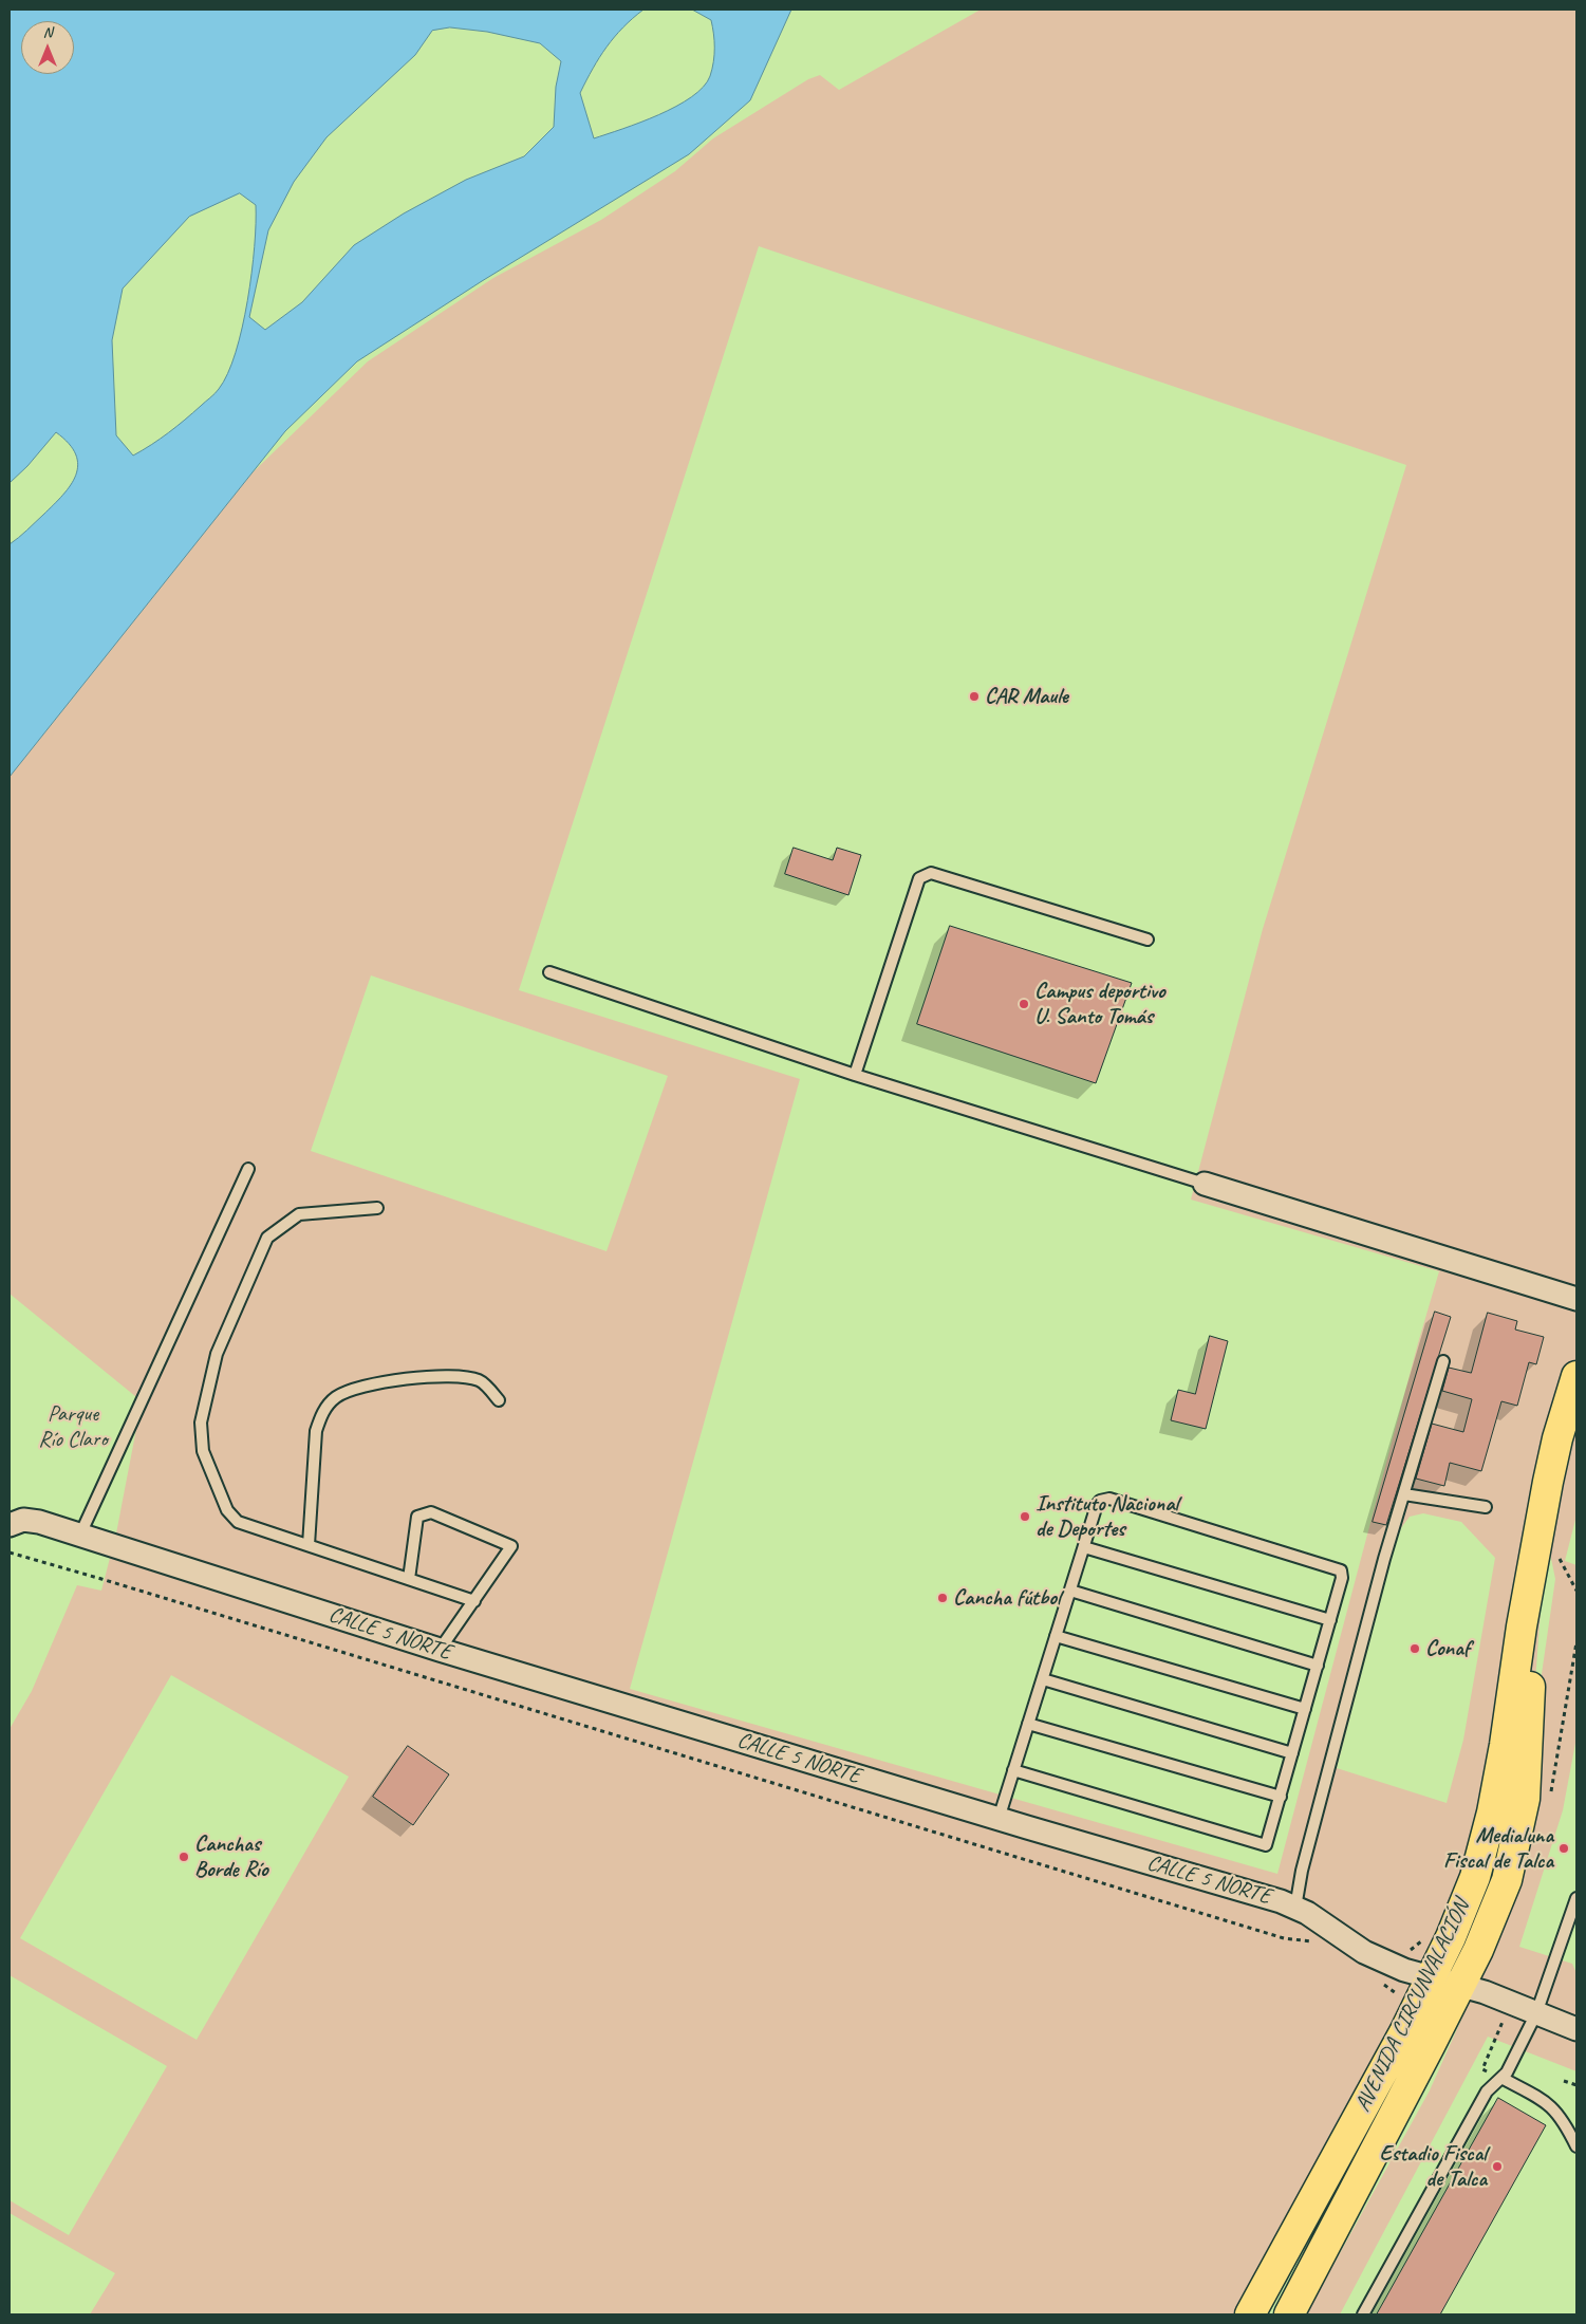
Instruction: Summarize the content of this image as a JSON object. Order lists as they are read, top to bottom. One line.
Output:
{"streets":{"main road":["AVENIDA CIRCUNVALACIÓN"],"street":["CALLE 5 NORTE"]},"crossings":[["CALLE 5 NORTE","AVENIDA CIRCUNVALACIÓN"]],"parks":["Parque Río Claro"],"places":["CAR Maule","Campus deportivo U. Santo Tomás","Instituto Nacional de Deportes","Cancha fútbol","Conaf","Medialuna Fiscal de Talca","Canchas Borde Río","Estadio Fiscal de Talca"],"north":"top"}
